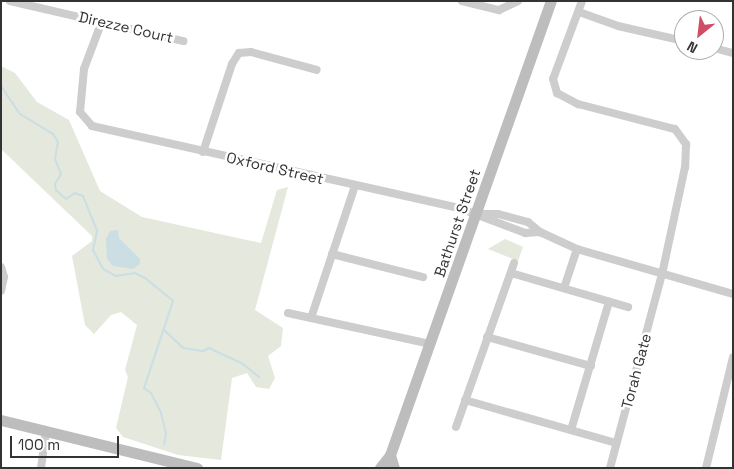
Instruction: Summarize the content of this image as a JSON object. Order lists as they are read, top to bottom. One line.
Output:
{"streets":{"main road":["Bathurst Street"],"street":["Direzze Court","Oxford Street","Torah Gate"]},"crossings":[["Direzze Court","Oxford Street"],["Oxford Street","Bathurst Street"]],"scale_bar":"100 m","north":"bottom left"}
